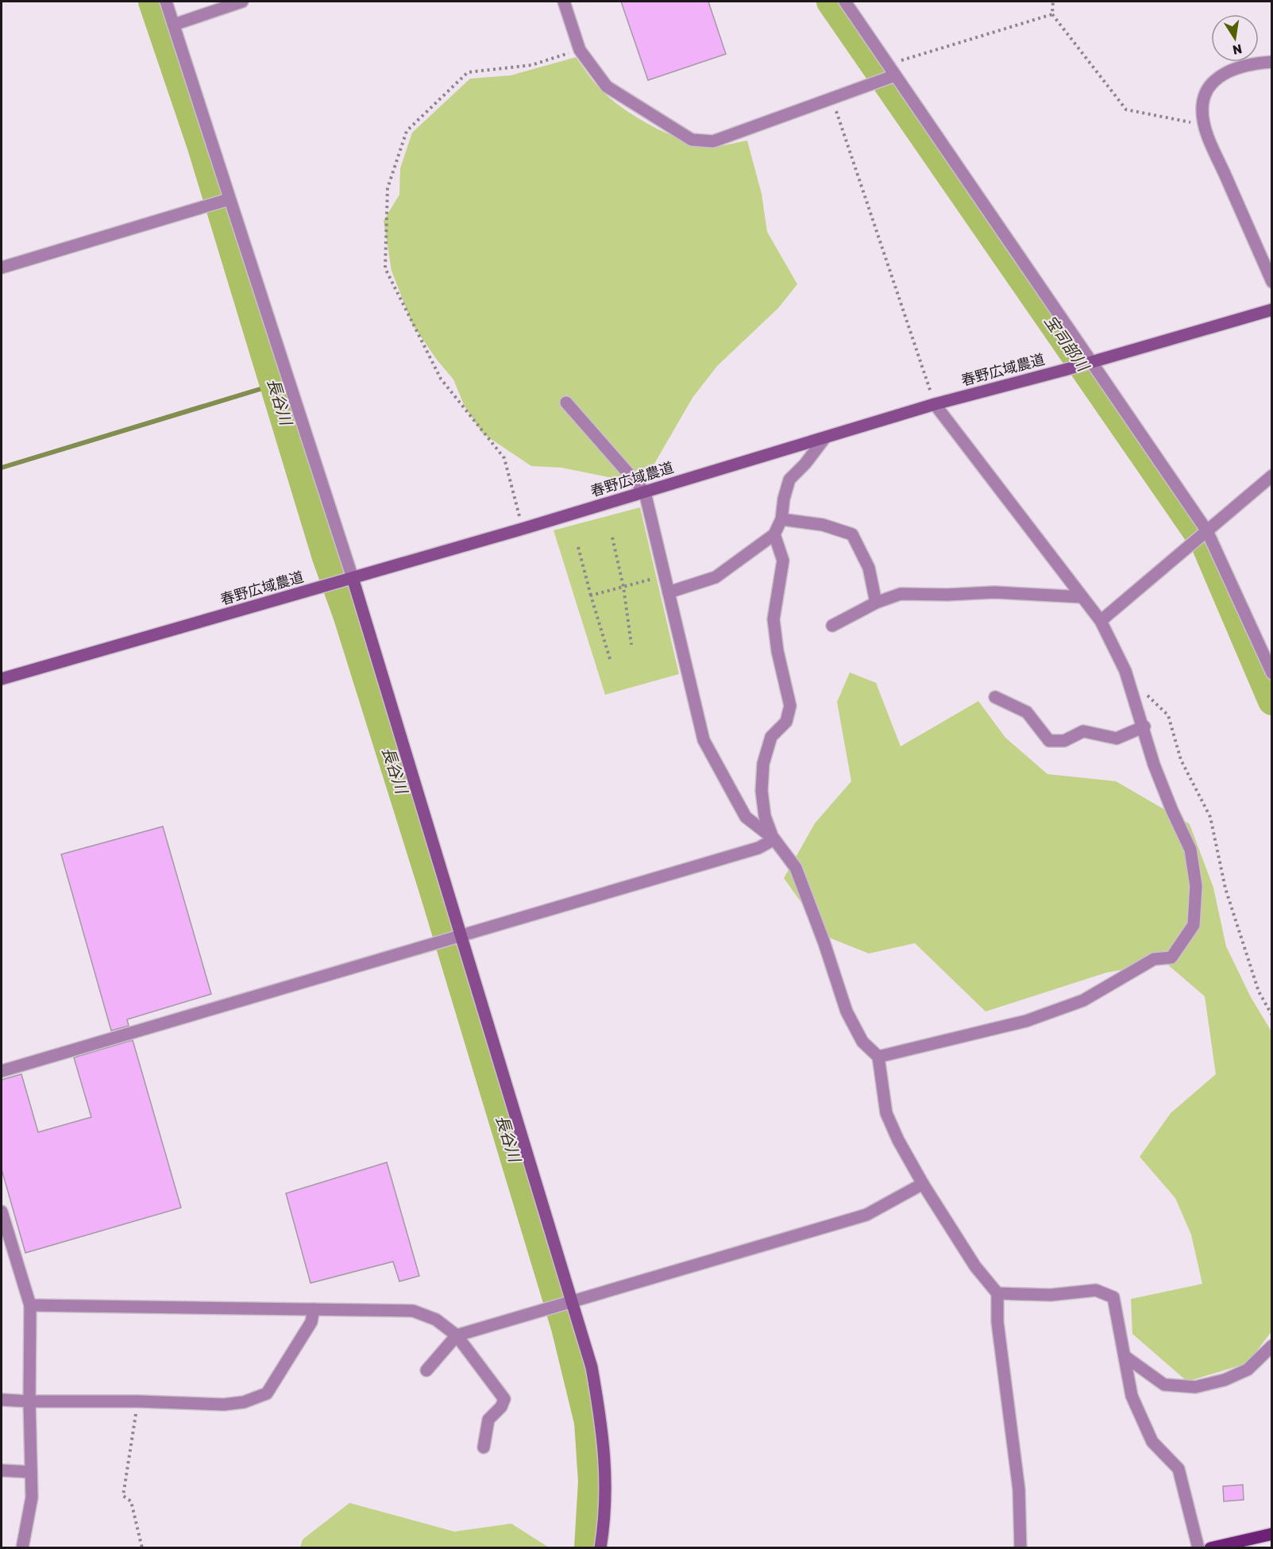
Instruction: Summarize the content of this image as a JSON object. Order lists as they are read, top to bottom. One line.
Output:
{"streets":{"street":["春野広域農道"]},"water":["宝司部川","長谷川"],"north":"bottom"}
